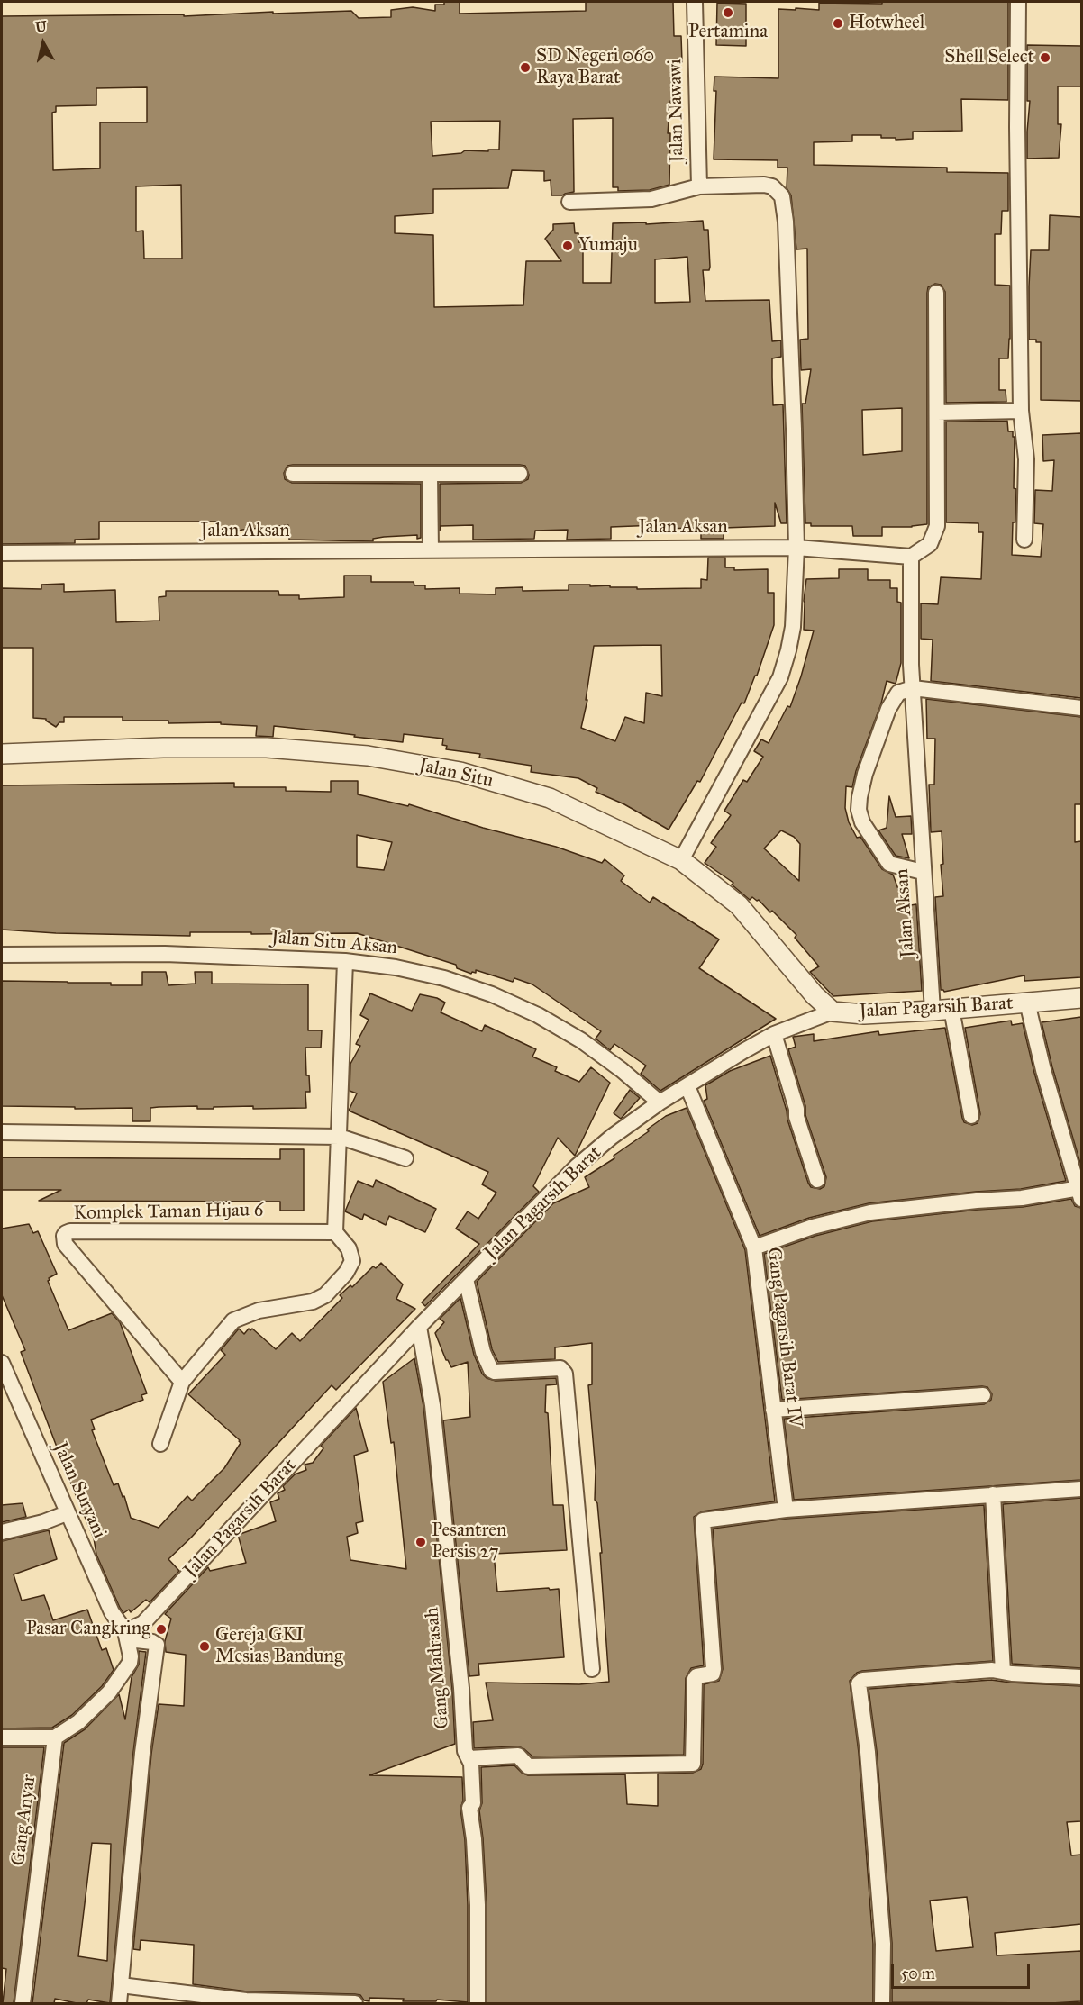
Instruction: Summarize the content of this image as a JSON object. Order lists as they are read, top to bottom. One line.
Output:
{"streets":{"street":["Jalan Nawawi","Jalan Aksan","Jalan Situ","Jalan Situ Aksan","Jalan Pagarsih Barat","Komplek Taman Hijau 6","Gang Pagarsih Barat IV","Jalan Suryani","Gang Madrasah","Gang Anyar"]},"crossings":[["Jalan Aksan","Jalan Pagarsih Barat"],["Jalan Situ","Jalan Pagarsih Barat"],["Jalan Situ Aksan","Jalan Pagarsih Barat"],["Jalan Pagarsih Barat","Gang Pagarsih Barat IV"],["Jalan Pagarsih Barat","Jalan Suryani"],["Jalan Pagarsih Barat","Gang Madrasah"]],"places":["Pertamina","Hotwheel","Shell Select","SD Negeri 060 Raya Barat","Yumaju","Pesantren Persis 27","Pasar Cangkring","Gereja GKI Mesias Bandung"],"scale_bar":"50 m","north":"top"}
